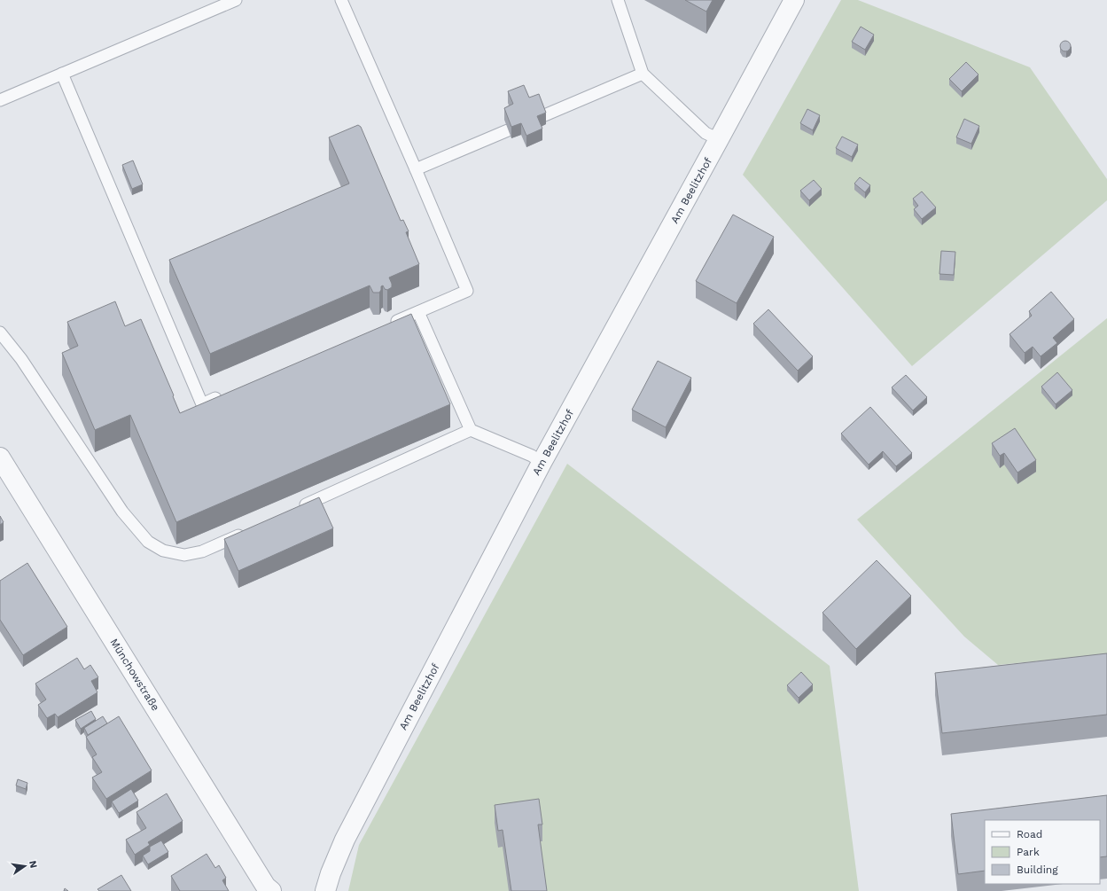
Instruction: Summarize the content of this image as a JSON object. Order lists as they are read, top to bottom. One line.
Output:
{"streets":{"street":["Am Beelitzhof","Münchowstraße"]},"legend":["Road","Park","Building"],"north":"right"}
